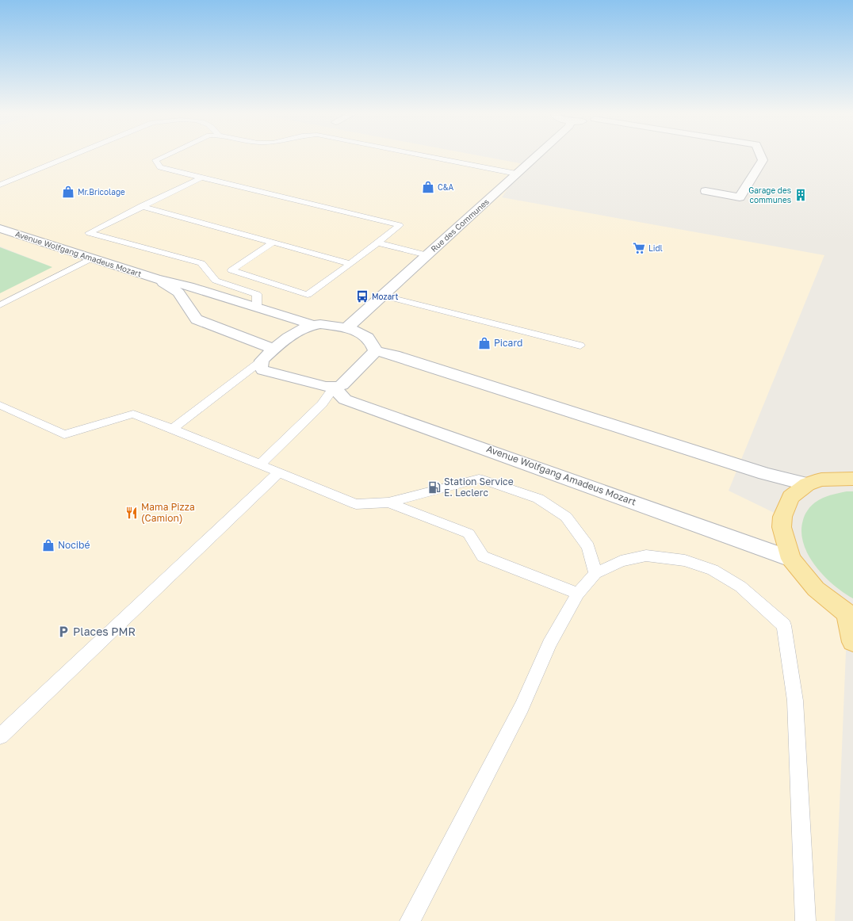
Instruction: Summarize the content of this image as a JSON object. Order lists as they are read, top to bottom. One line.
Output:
{"streets":{"street":["Rue des Communes","Avenue Wolfgang Amadeus Mozart"]},"places":{"shop":["C&A","Mr.Bricolage","Picard","Nocibé"],"building":["Garage des communes"],"supermarket":["Lidl"],"bus stop":["Mozart"],"fuel station":["Station Service E. Leclerc"],"restaurant":["Mama Pizza (Camion)"],"parking":["Places PMR"]}}
